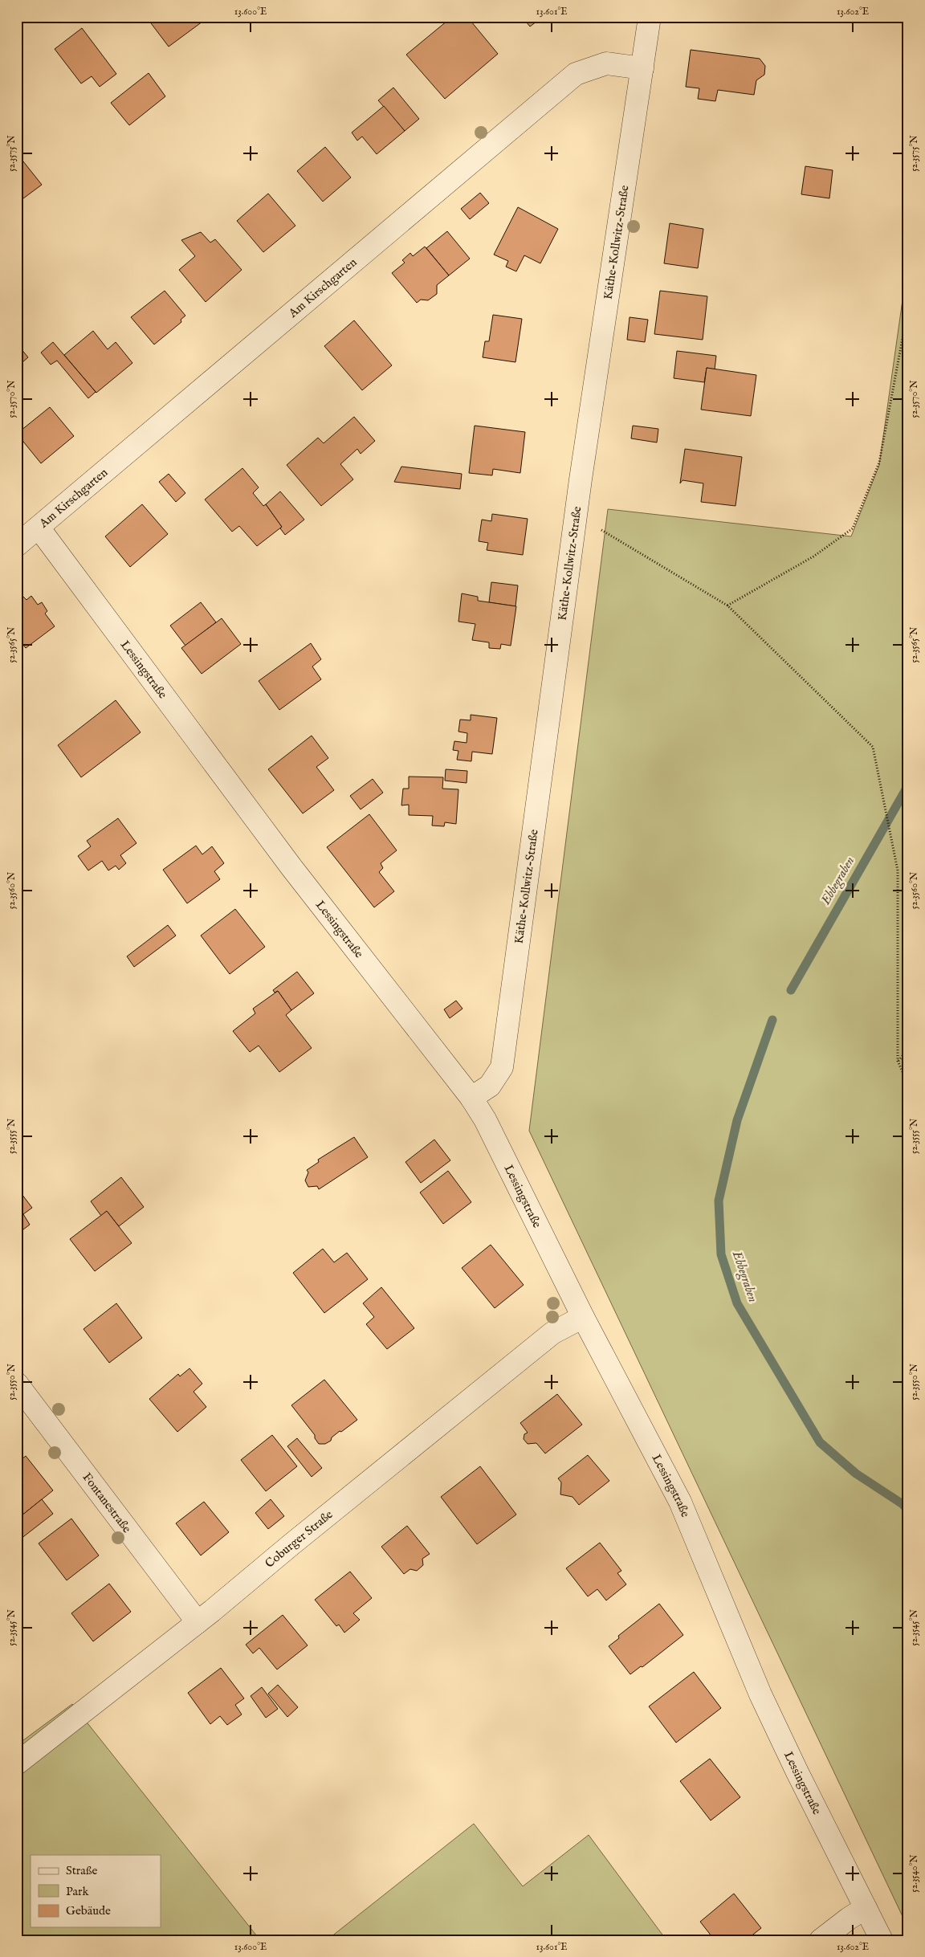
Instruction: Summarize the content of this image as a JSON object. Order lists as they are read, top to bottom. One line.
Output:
{"streets":{"street":["Käthe-Kollwitz-Straße","Am Kirschgarten","Lessingstraße","Fontanestraße","Coburger Straße"]},"crossings":[["Käthe-Kollwitz-Straße","Am Kirschgarten"],["Käthe-Kollwitz-Straße","Lessingstraße"],["Am Kirschgarten","Lessingstraße"],["Lessingstraße","Coburger Straße"],["Fontanestraße","Coburger Straße"]],"water":["Ebbegraben"],"legend":["Straße","Park","Gebäude"],"coordinates":["13.600°E","13.601°E","13.602°E","52.3575°N","52.3570°N","52.3565°N","52.3560°N","52.3555°N","52.3550°N","52.3545°N","52.3540°N"]}
